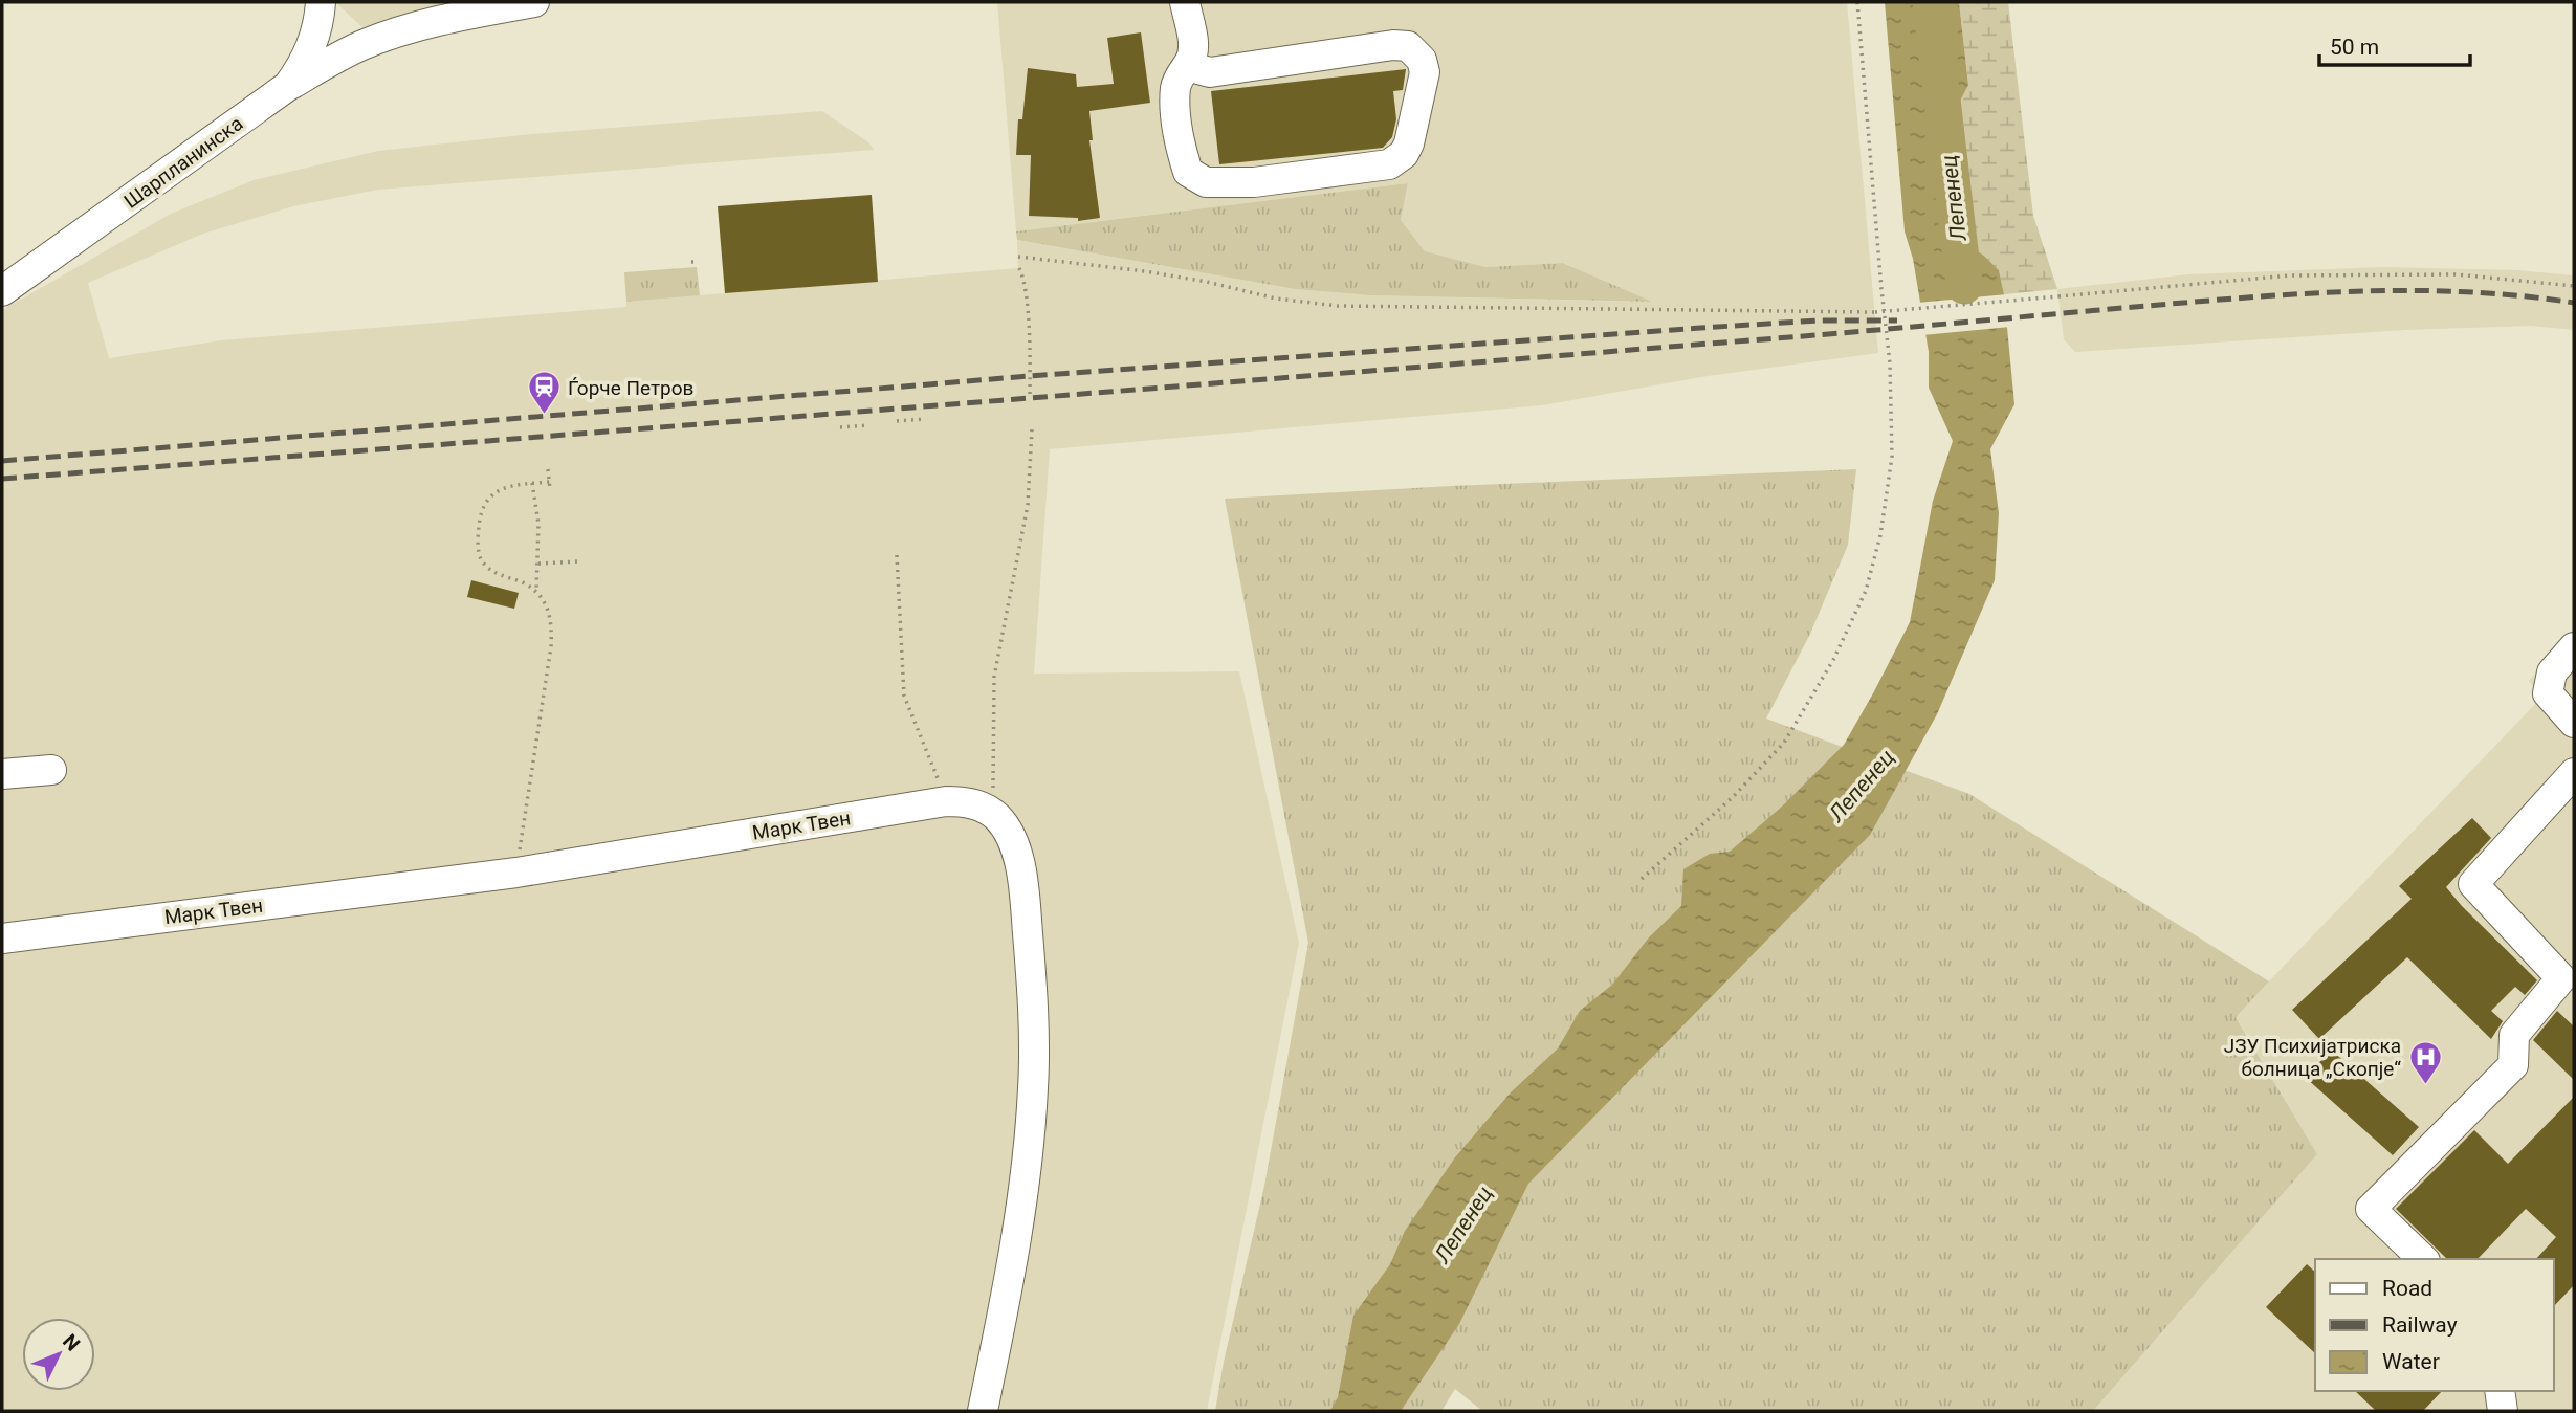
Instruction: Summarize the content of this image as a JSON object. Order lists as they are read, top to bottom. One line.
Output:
{"streets":{"street":["Шарпланинска","Марк Твен"]},"water":["Лепенец"],"places":{"station":["Ѓорче Петров"],"hospital":["ЈЗУ Психијатриска болница „Скопје“"]},"legend":["Road","Railway","Water"],"scale_bar":"50 m","north":"top right"}
